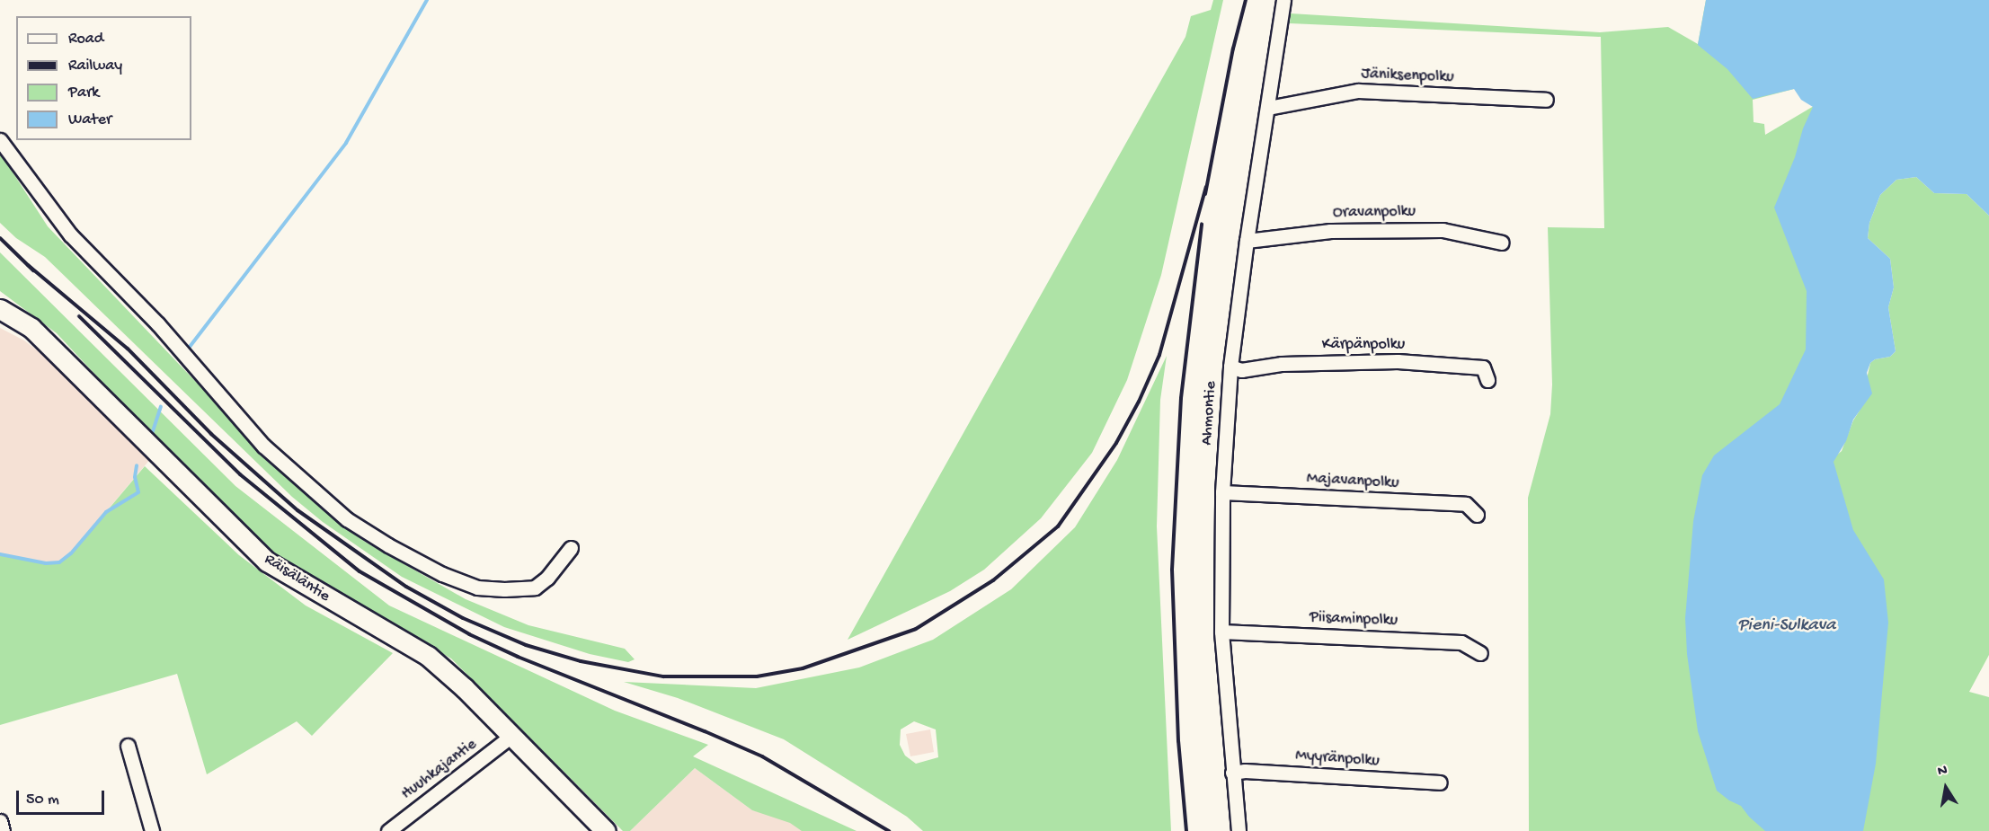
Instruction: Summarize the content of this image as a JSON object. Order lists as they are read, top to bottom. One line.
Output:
{"streets":{"street":["Jäniksenpolku","Oravanpolku","Kärpänpolku","Ahmontie","Majavanpolku","Räisäläntie","Piisaminpolku","Myyränpolku","Huuhkajantie"]},"crossings":[["Jäniksenpolku","Ahmontie"],["Oravanpolku","Ahmontie"],["Kärpänpolku","Ahmontie"],["Ahmontie","Majavanpolku"],["Ahmontie","Piisaminpolku"],["Ahmontie","Myyränpolku"],["Räisäläntie","Huuhkajantie"]],"water":["Pieni-Sulkava"],"legend":["Road","Railway","Park","Water"],"scale_bar":"50 m","north":"top"}
